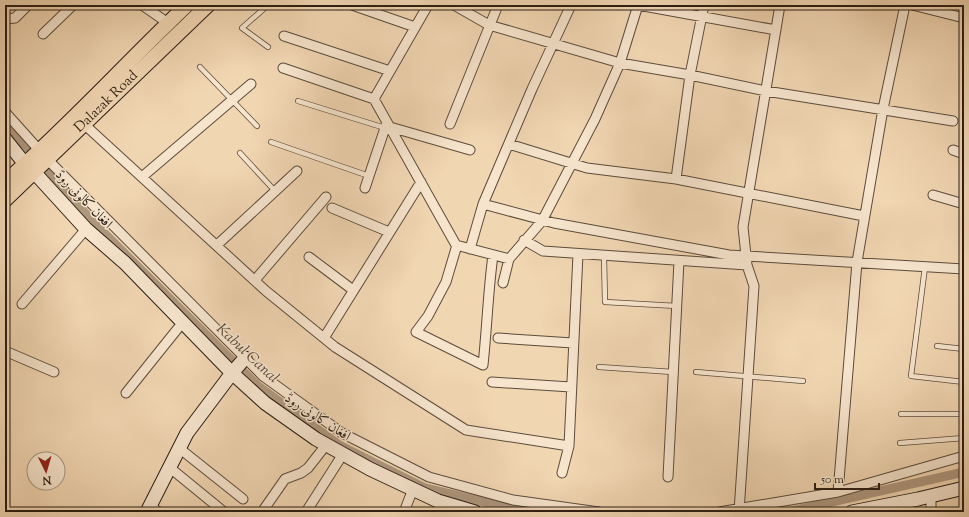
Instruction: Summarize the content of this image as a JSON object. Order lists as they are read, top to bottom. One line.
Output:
{"streets":{"main road":["Dalazak Road","افغان کالونی روڈ"]},"crossings":[["Dalazak Road","افغان کالونی روڈ"]],"water":["Kabul Canal"],"scale_bar":"50 m","north":"bottom"}
